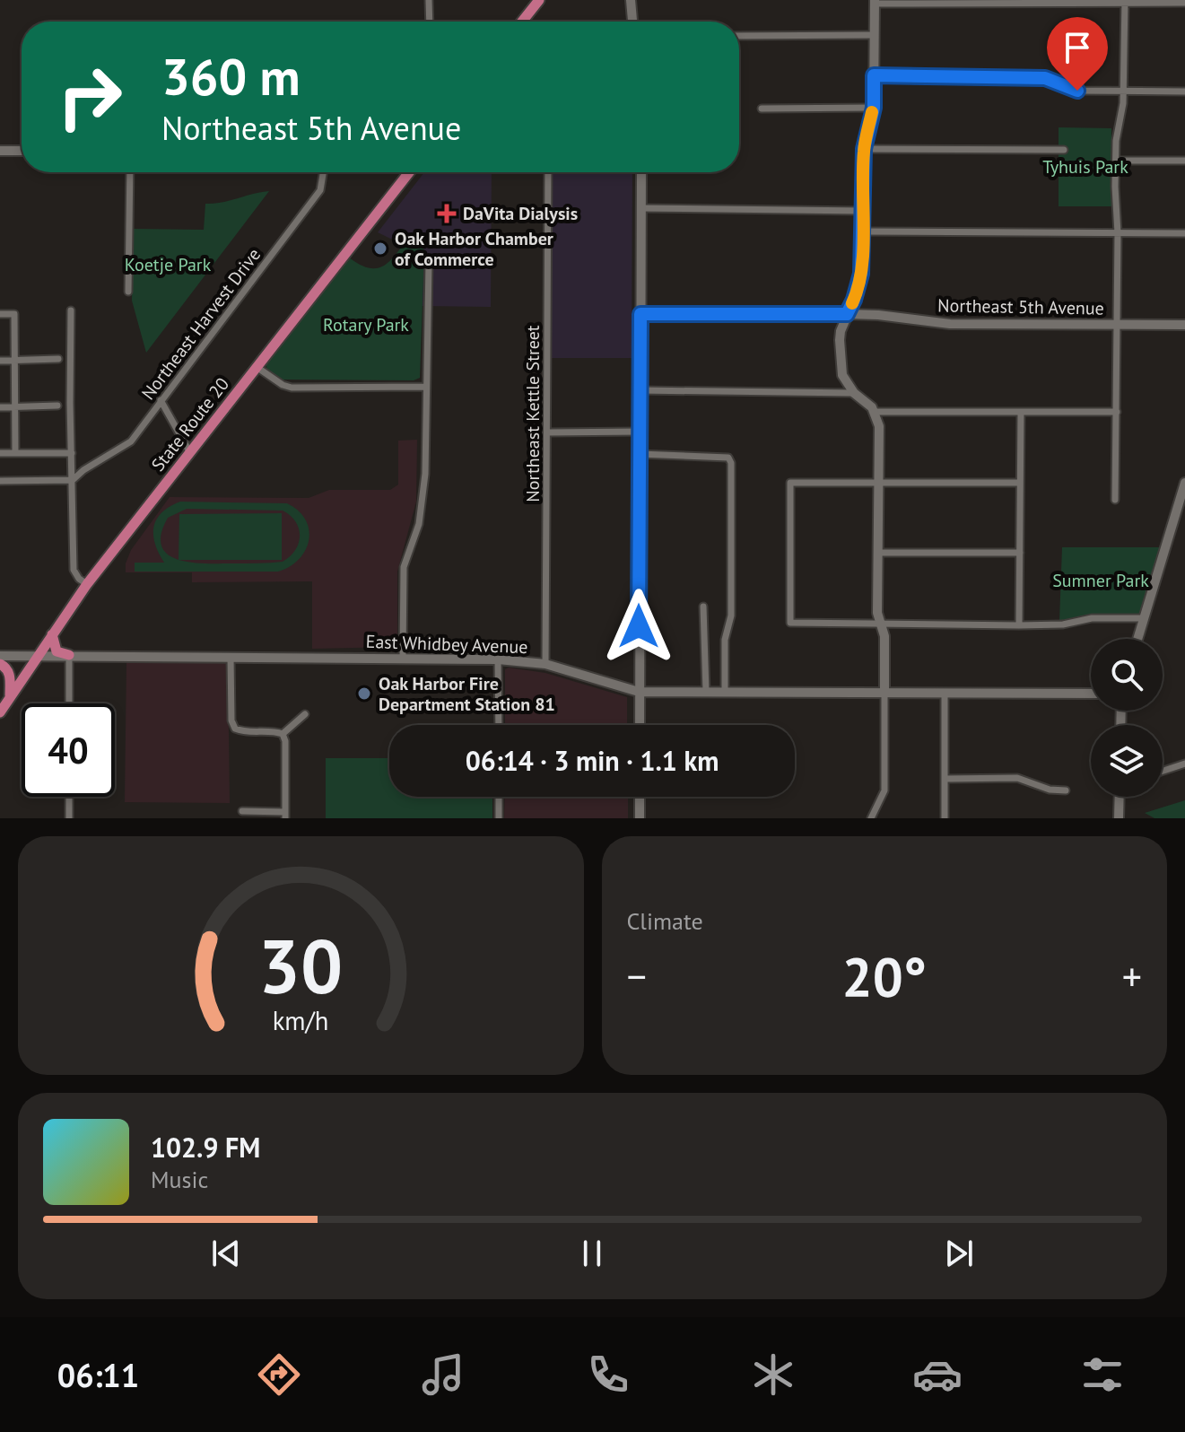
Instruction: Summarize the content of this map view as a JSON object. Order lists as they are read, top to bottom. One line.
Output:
{"streets":{"main road":["State Route 20"],"street":["Northeast 5th Avenue","Northeast Harvest Drive","Northeast Kettle Street","East Whidbey Avenue"]},"crossings":[["Northeast Kettle Street","East Whidbey Avenue"],["State Route 20","East Whidbey Avenue"]],"parks":["Tyhuis Park","Koetje Park","Rotary Park","Sumner Park"],"places":{"health":["DaVita Dialysis"],"other":["Oak Harbor Chamber of Commerce","Oak Harbor Fire Department Station 81"]},"page":{"turn":["360 m","Northeast 5th Avenue"],"limit":"40","trip":"06:14 · 3 min · 1.1 km","tile":"Climate","heat":["−","20°","+"],"song":["102.9 FM","Music"],"tabs":"06:11","gauge":["30","km/h"]}}
